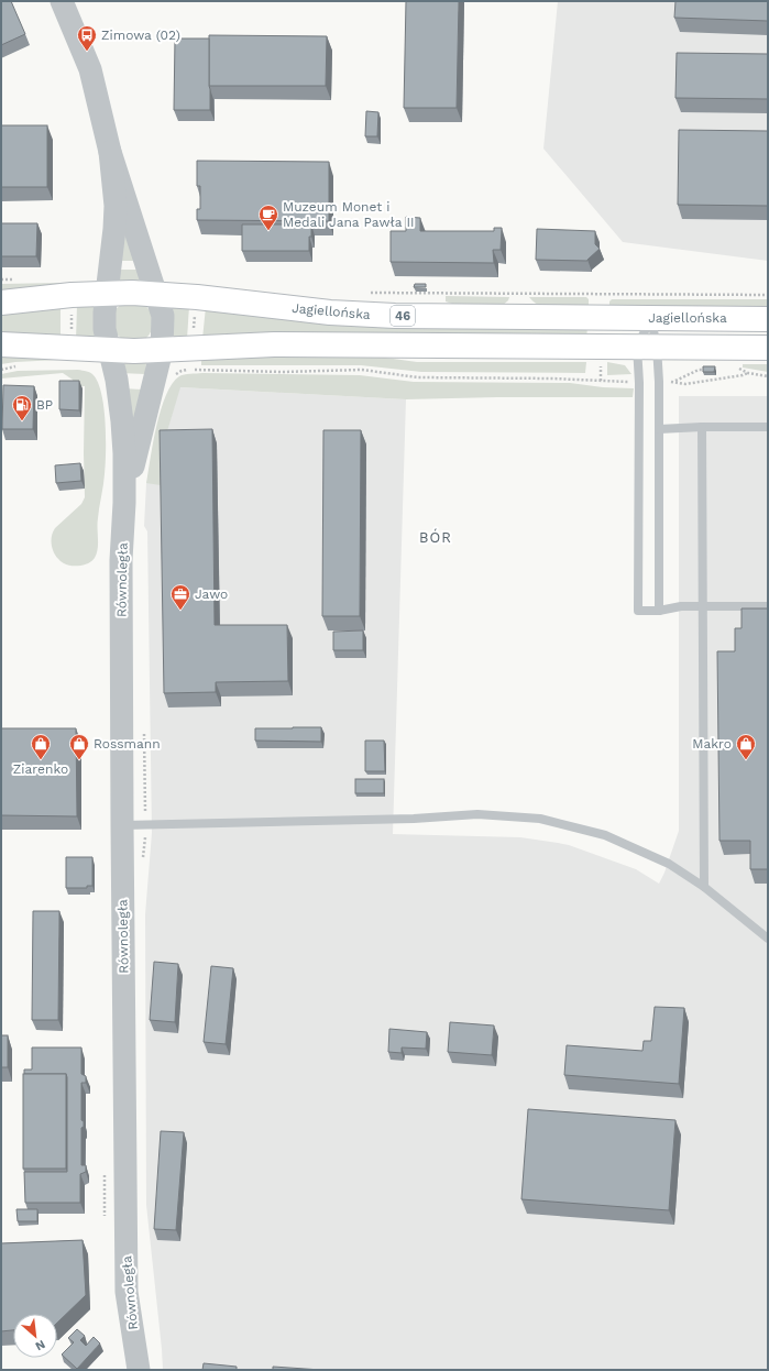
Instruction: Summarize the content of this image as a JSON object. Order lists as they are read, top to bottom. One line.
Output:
{"streets":{"main road":["Jagiellońska","46"],"street":["Równoległa"]},"crossings":[["Jagiellońska","Równoległa"],["46","Równoległa"]],"districts":["BÓR"],"places":{"bus stop":["Zimowa (02)"],"cafe":["Muzeum Monet i Medali Jana Pawła II"],"fuel station":["BP"],"office":["Jawo"],"shop":["Ziarenko","Rossmann","Makro"]},"north":"bottom right"}
